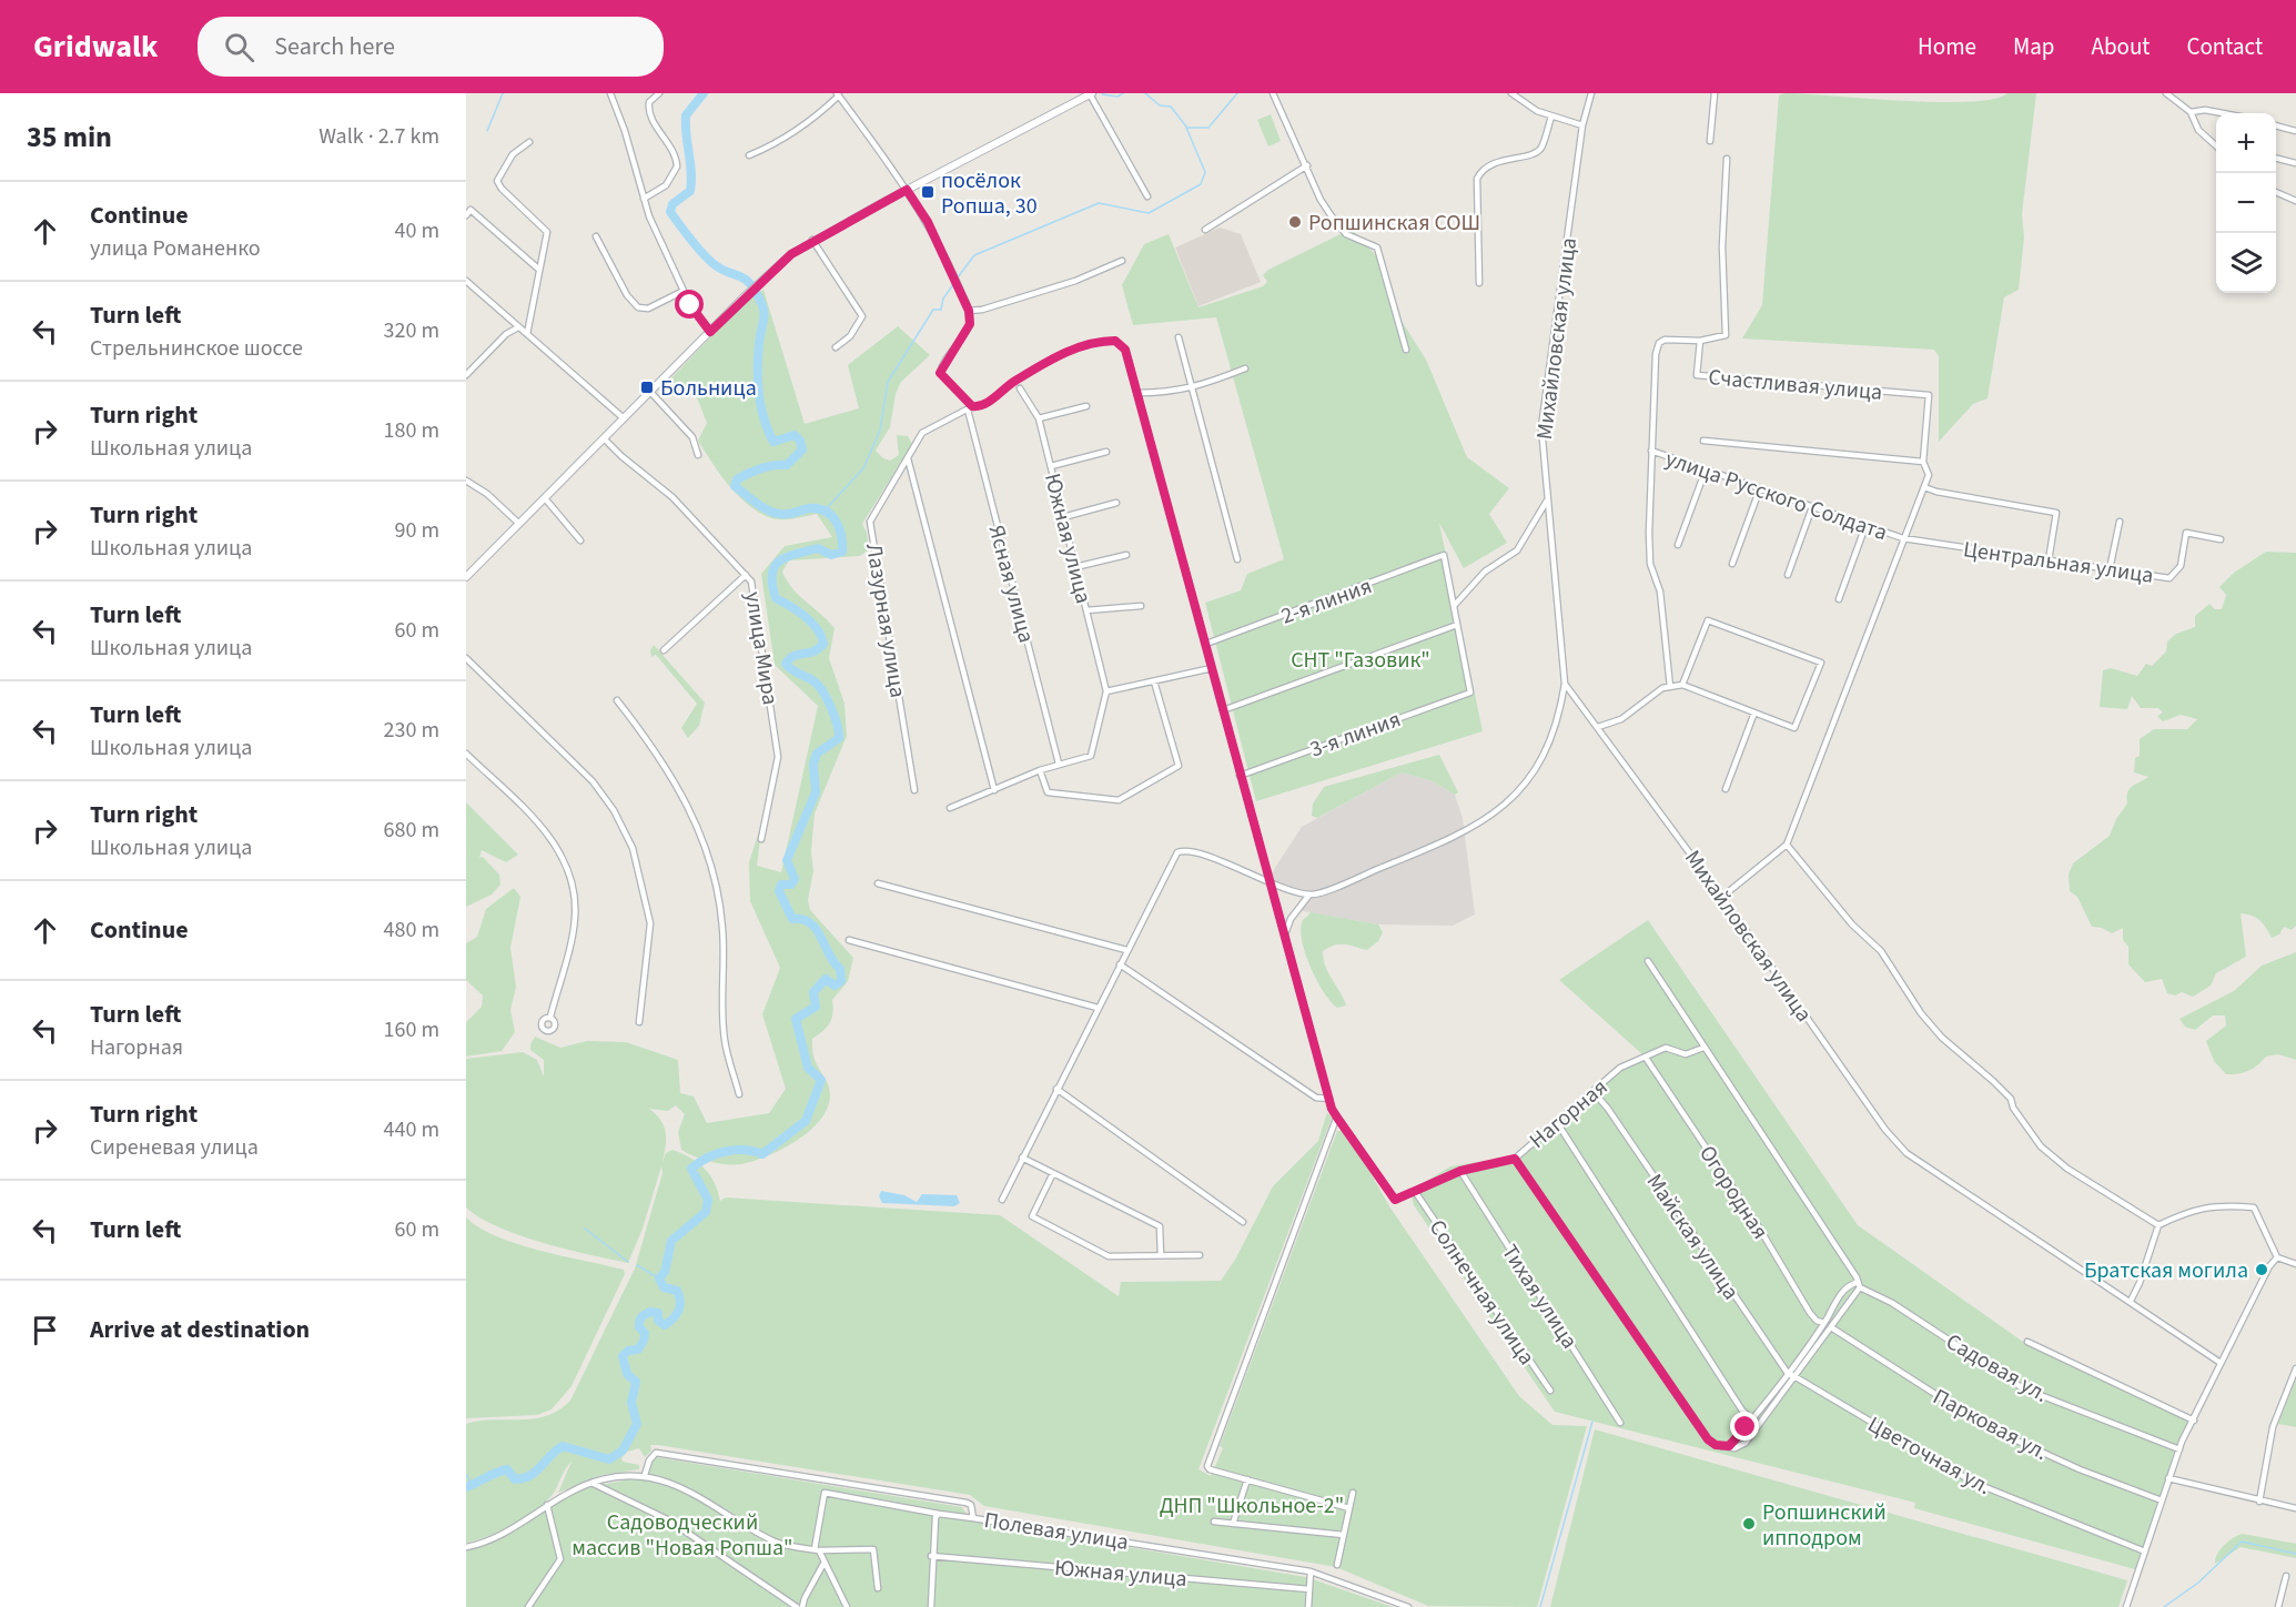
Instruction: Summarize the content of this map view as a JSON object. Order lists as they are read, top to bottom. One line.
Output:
{"streets":{"street":["Михайловская улица","Счастливая улица","улица Русского Солдата","Южная улица","Центральная улица","Ясная улица","2-я линия","Лазурная улица","улица Мира","3-я линия","Нагорная","Огородная","Майская улица","Солнечная улица","Тихая улица","Садовая ул.","Парковая ул.","Цветочная ул.","Полевая улица"]},"crossings":[["улица Русского Солдата","Центральная улица"],["Ясная улица","Лазурная улица"],["2-я линия","Лазурная улица"],["Лазурная улица","3-я линия"],["Лазурная улица","Нагорная"],["Нагорная","Огородная"],["Нагорная","Майская улица"],["Нагорная","Солнечная улица"],["Нагорная","Тихая улица"],["Майская улица","Цветочная ул."]],"parks":["СНТ \"Газовик\"","ДНП \"Школьное-2\"","Садоводческий массив \"Новая Ропша\""],"places":{"transit":["посёлок Ропша, 30","Больница"],"other":["Ропшинская СОШ","Братская могила","Ропшинский ипподром"]},"page":{"header":"Gridwalk","search":"Search here","nav":["Home","Map","About","Contact"],"heading":["35 min","Walk · 2.7 km"],"map_buttons":["+","−"],"list":[["Continue","улица Романенко","40 m"],["Turn left","Стрельнинское шоссе","320 m"],["Turn right","Школьная улица","180 m"],["Turn right","Школьная улица","90 m"],["Turn left","Школьная улица","60 m"],["Turn left","Школьная улица","230 m"],["Turn right","Школьная улица","680 m"],["Continue","480 m"],["Turn left","Нагорная","160 m"],["Turn right","Сиреневая улица","440 m"],["Turn left","60 m"],"Arrive at destination"]}}
